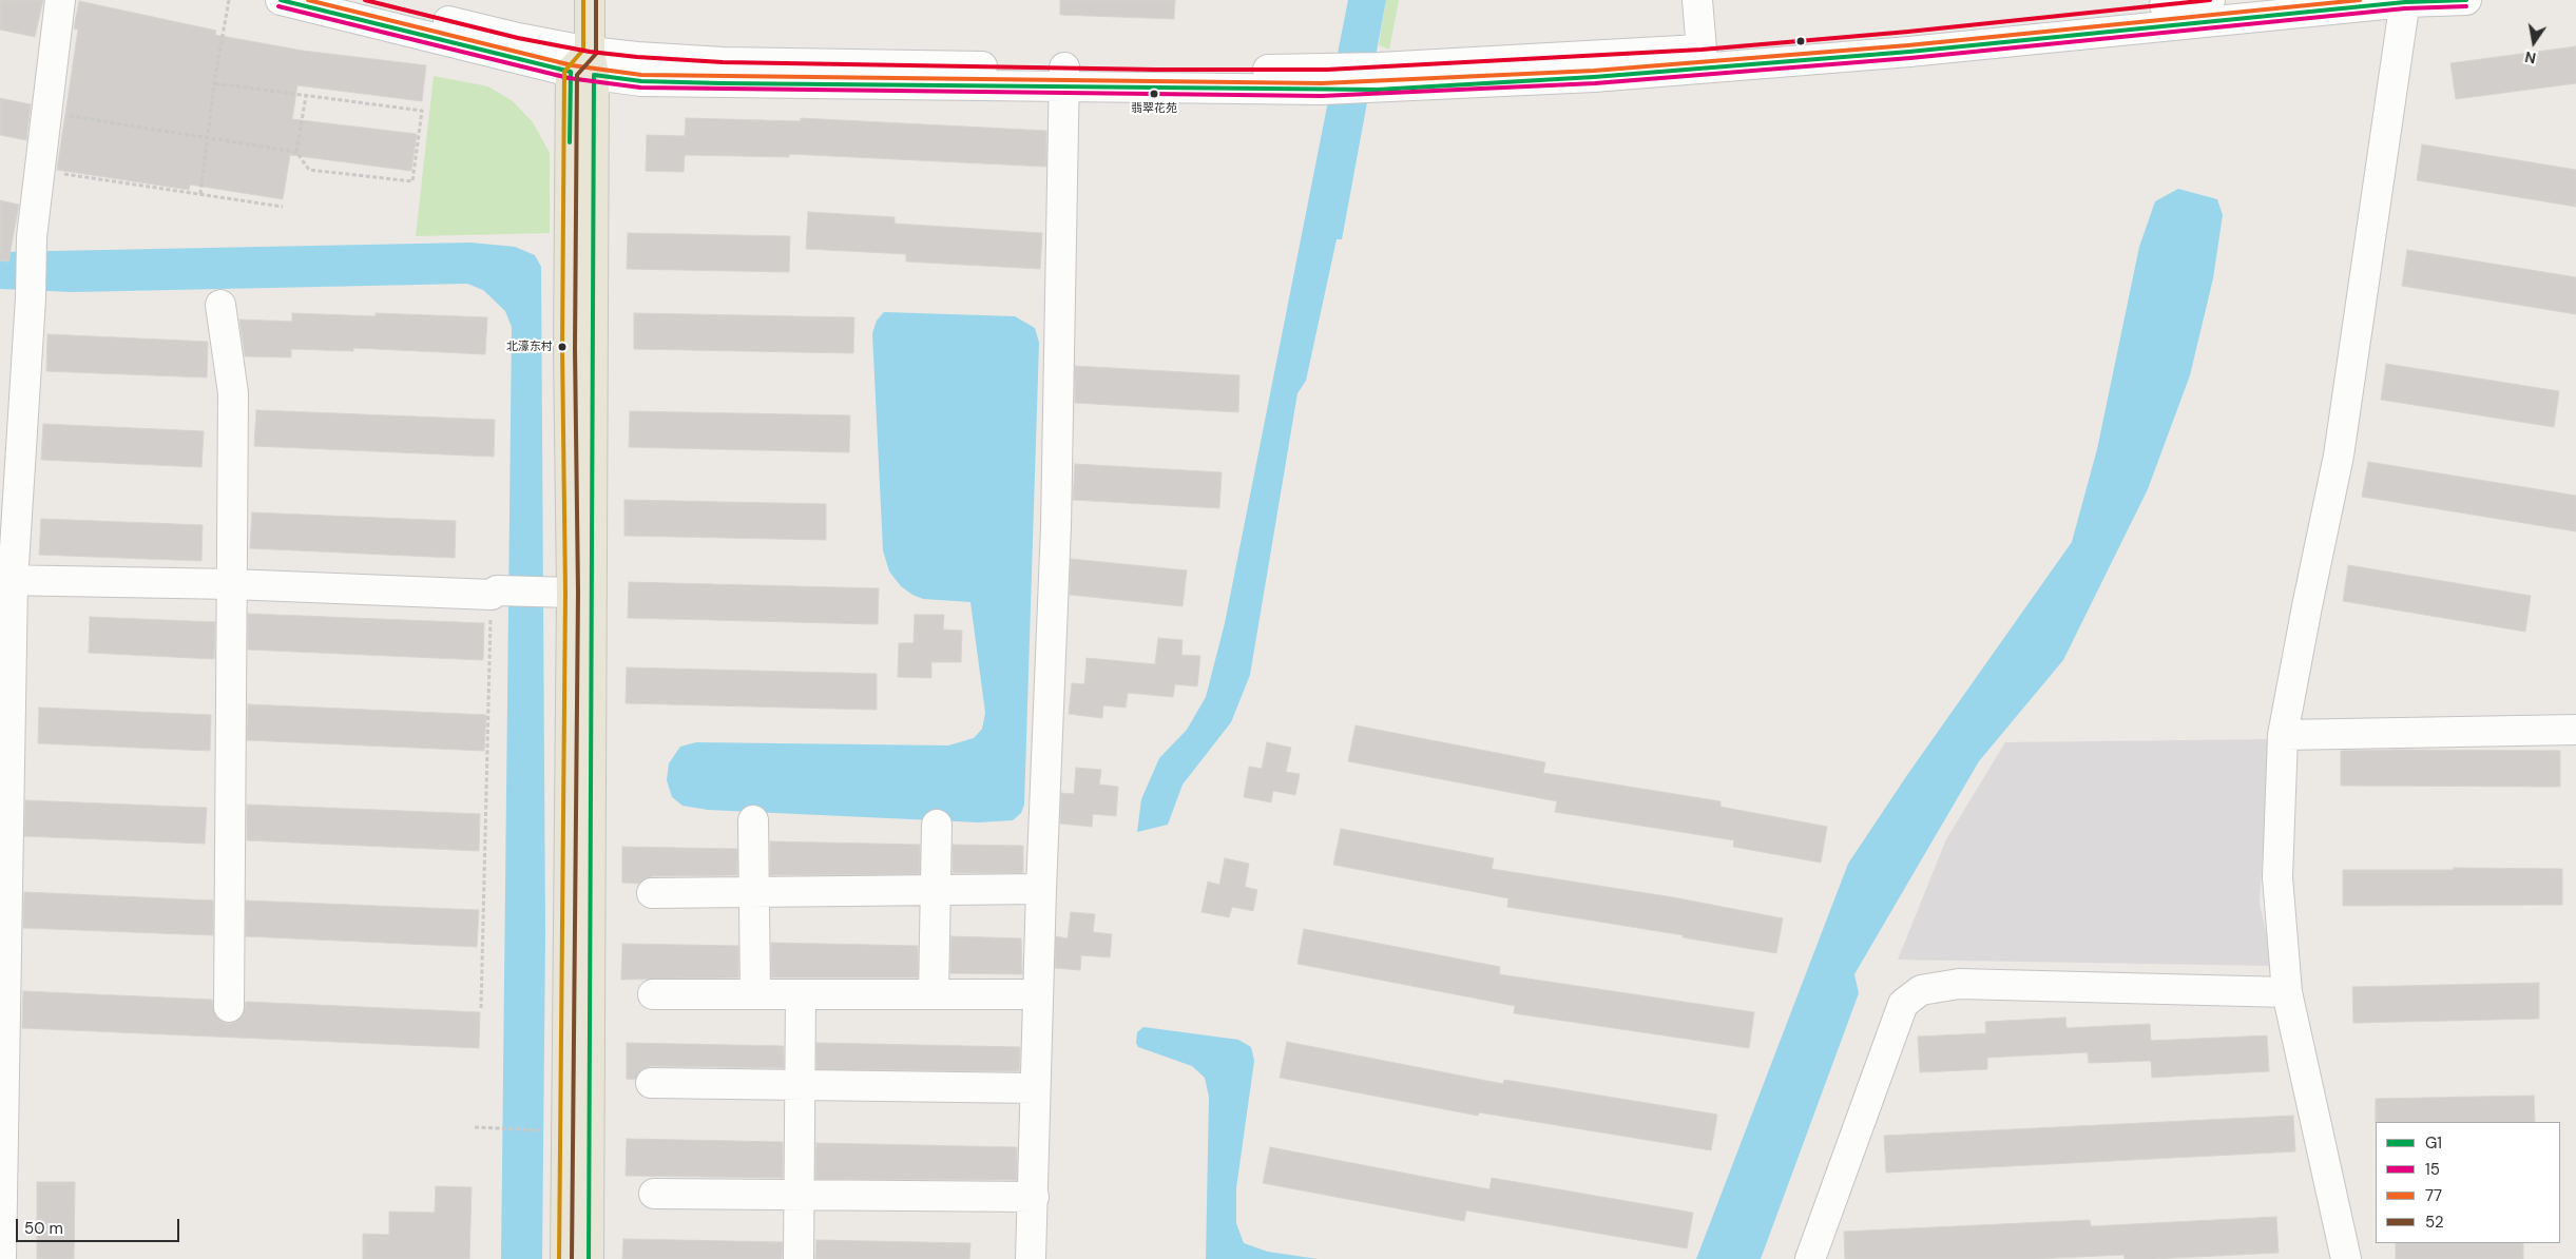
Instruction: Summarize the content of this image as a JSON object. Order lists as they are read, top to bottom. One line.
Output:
{"places":["翡翠花苑","北濠东村"],"lines":["transit line G1","transit line 77","transit line 52","transit line 15"],"legend":["G1","15","77","52"],"scale_bar":"50 m","north":"bottom"}
